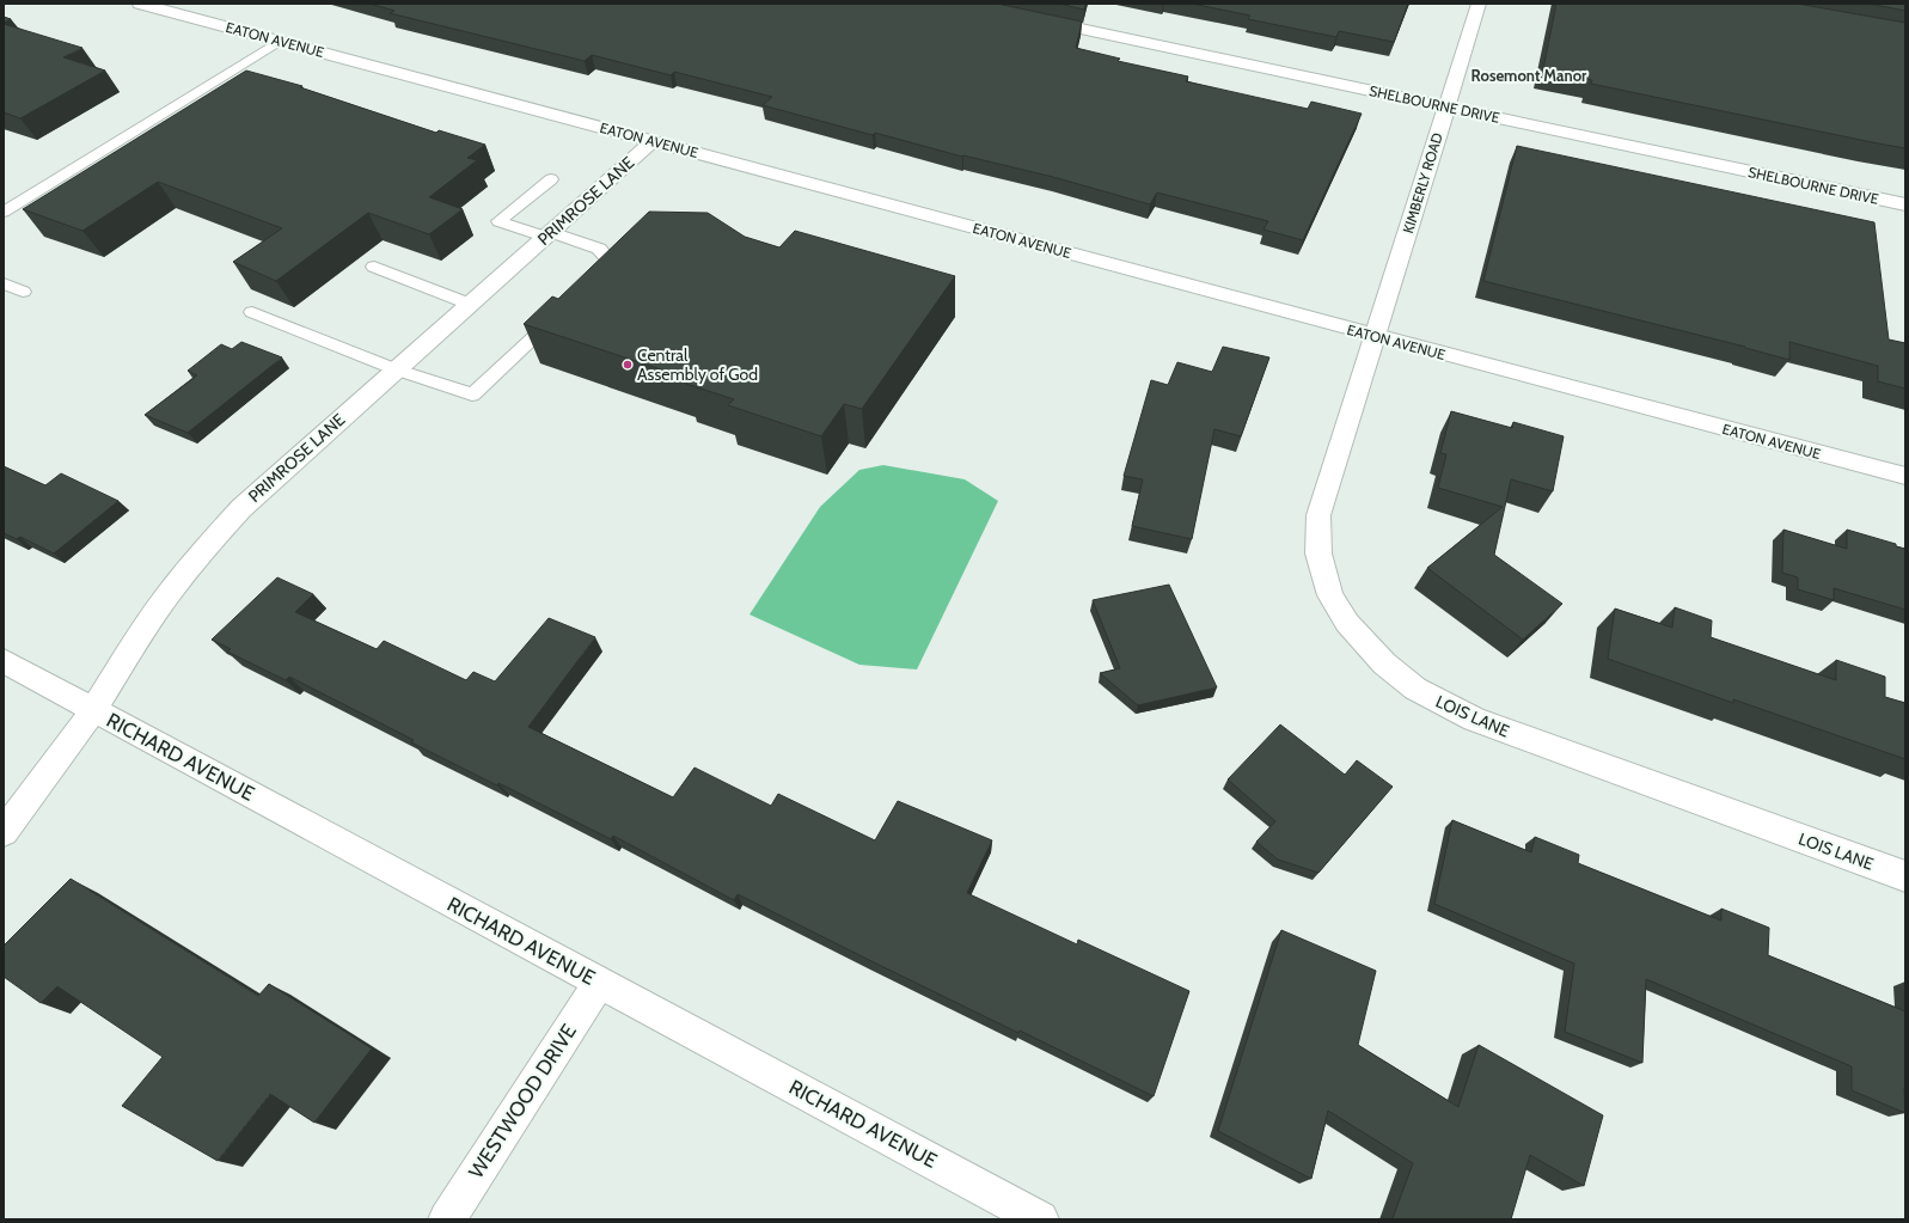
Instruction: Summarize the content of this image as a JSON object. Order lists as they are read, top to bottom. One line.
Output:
{"streets":{"street":["EATON AVENUE","SHELBOURNE DRIVE","KIMBERLY ROAD","PRIMROSE LANE","LOIS LANE","RICHARD AVENUE","WESTWOOD DRIVE"]},"crossings":[["EATON AVENUE","KIMBERLY ROAD"],["EATON AVENUE","PRIMROSE LANE"],["EATON AVENUE","LOIS LANE"],["SHELBOURNE DRIVE","KIMBERLY ROAD"],["KIMBERLY ROAD","LOIS LANE"],["PRIMROSE LANE","RICHARD AVENUE"],["RICHARD AVENUE","WESTWOOD DRIVE"]],"districts":["Rosemont Manor"],"places":["Central Assembly of God"]}
